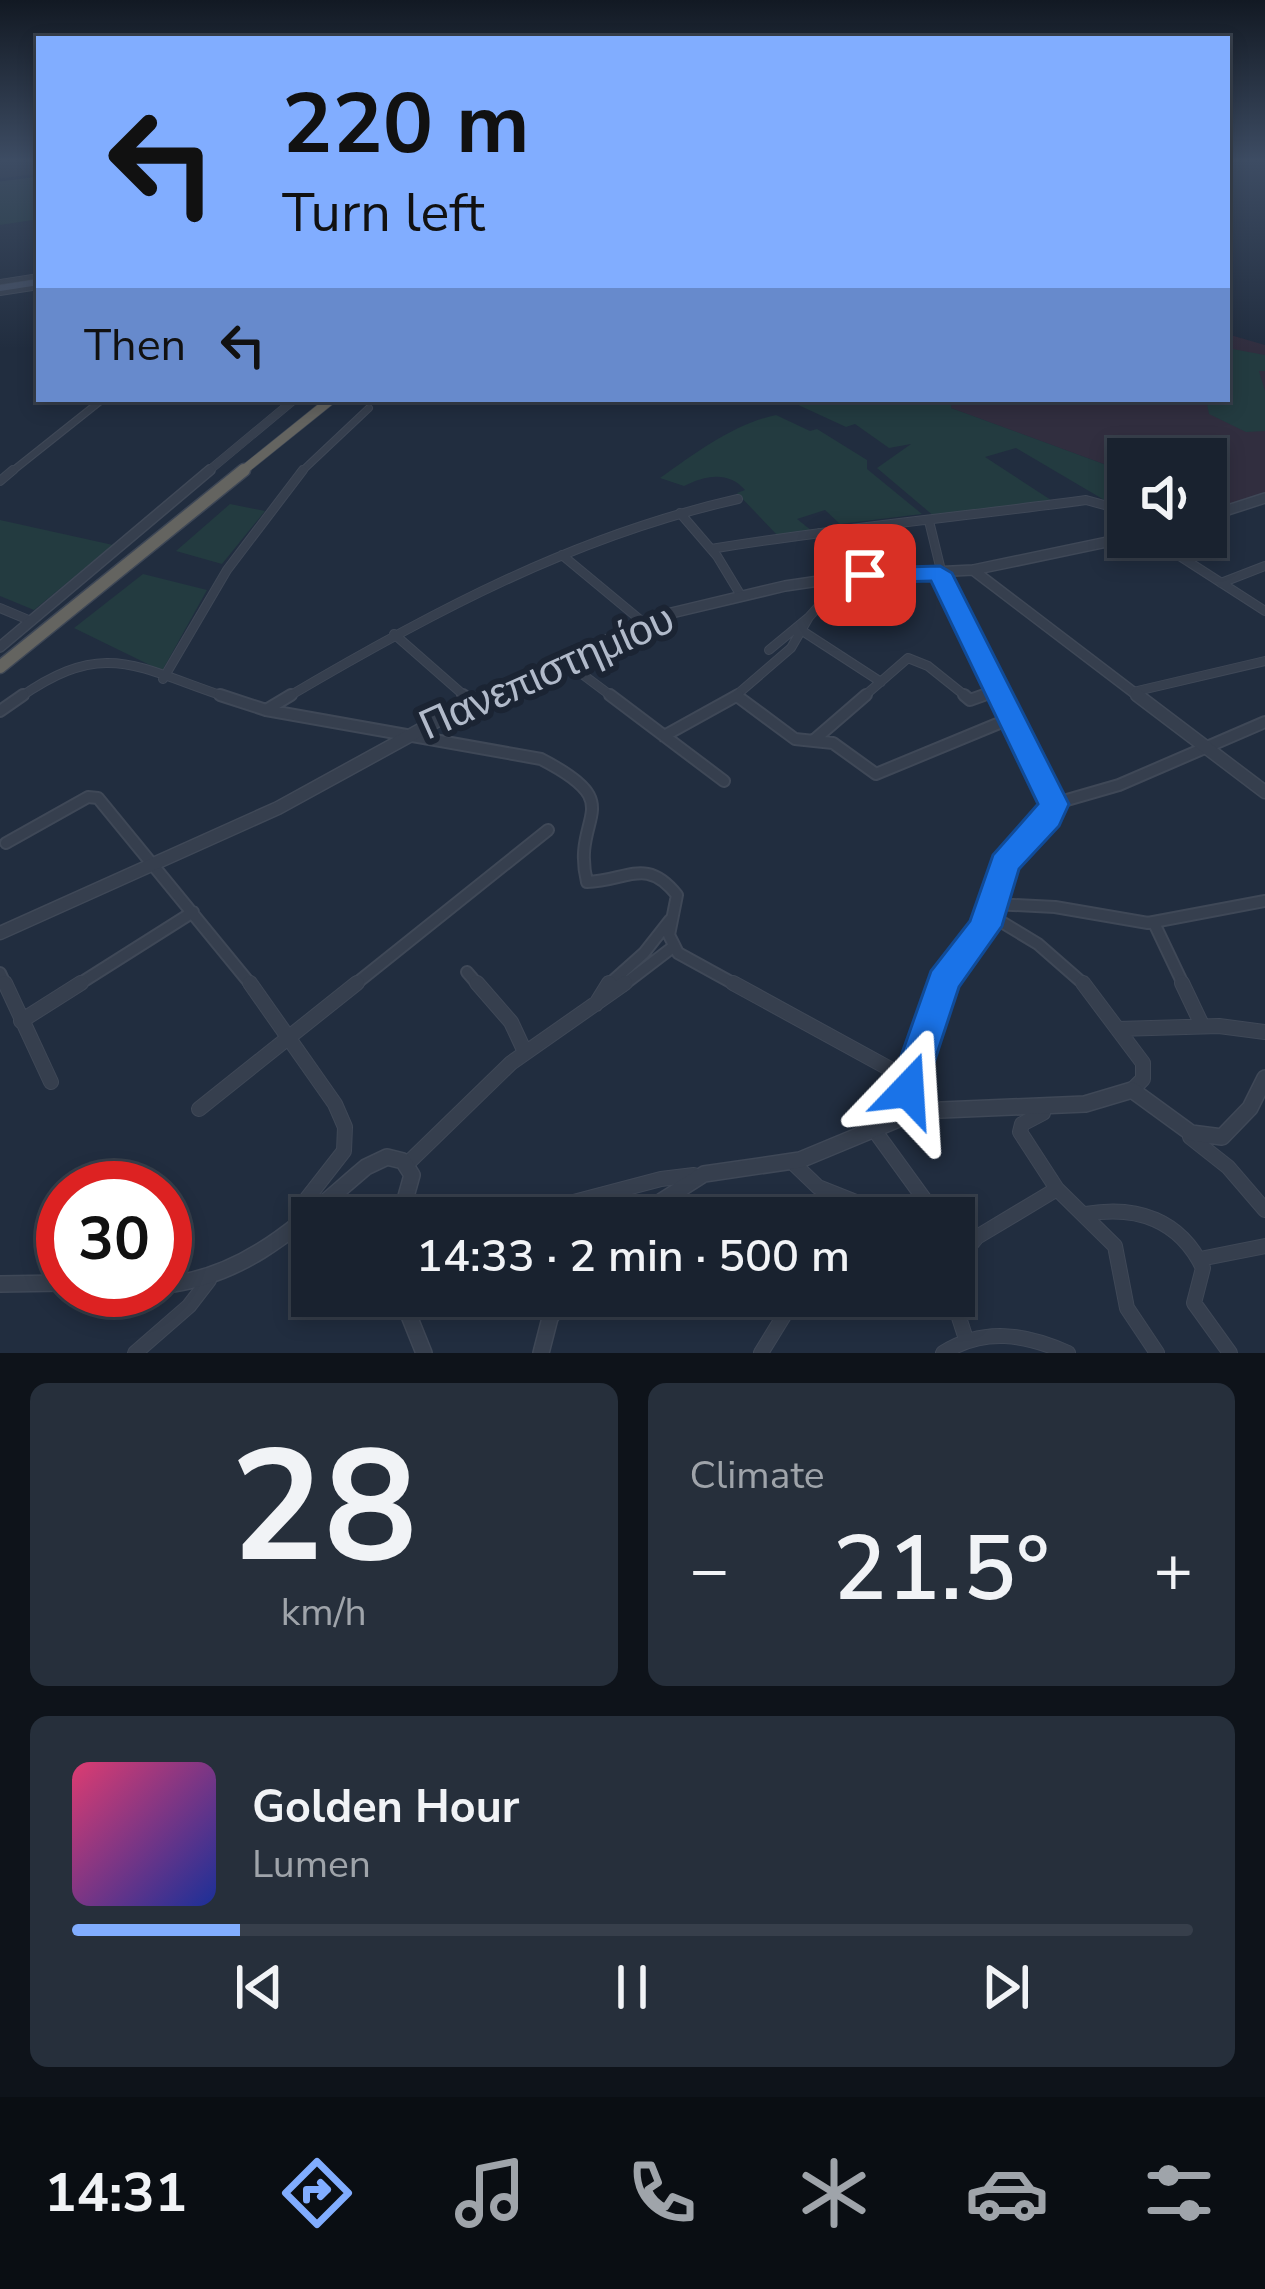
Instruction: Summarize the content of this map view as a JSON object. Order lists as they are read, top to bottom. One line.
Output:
{"streets":{"street":["Πανεπιστημίου"]},"page":{"turn":["220 m","Turn left"],"then":"Then","limit":"30","trip":"14:33 · 2 min · 500 m","tile":[["28","km/h"],"Climate"],"heat":["−","21.5°","+"],"song":["Golden Hour","Lumen"],"tabs":"14:31"}}
